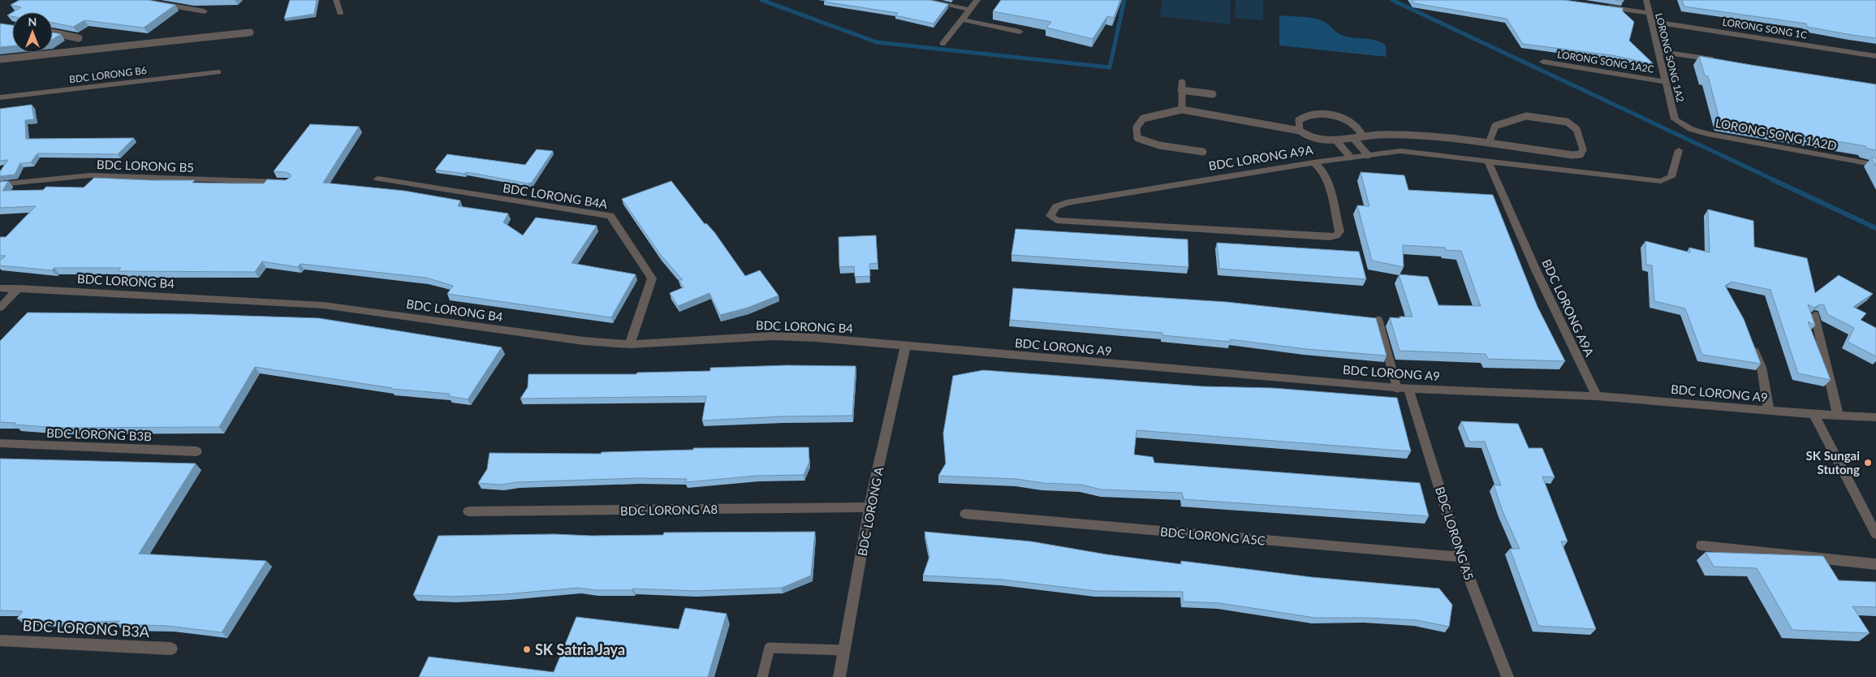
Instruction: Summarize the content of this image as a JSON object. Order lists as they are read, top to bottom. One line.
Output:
{"streets":{"street":["LORONG SONG 1C","LORONG SONG 1A2","LORONG SONG 1A2C","BDC LORONG B6","LORONG SONG 1A2D","BDC LORONG A9A","BDC LORONG B5","BDC LORONG B4A","BDC LORONG B4","BDC LORONG A9","BDC LORONG B3B","BDC LORONG A8","BDC LORONG A","BDC LORONG A5","BDC LORONG A5C","BDC LORONG B3A"]},"crossings":[["LORONG SONG 1C","LORONG SONG 1A2"],["LORONG SONG 1A2","LORONG SONG 1A2C"],["LORONG SONG 1A2","LORONG SONG 1A2D"],["BDC LORONG A9A","BDC LORONG A9"],["BDC LORONG B4A","BDC LORONG B4"],["BDC LORONG B4","BDC LORONG A9"],["BDC LORONG B4","BDC LORONG A"],["BDC LORONG A9","BDC LORONG A"],["BDC LORONG A9","BDC LORONG A5"],["BDC LORONG A8","BDC LORONG A"],["BDC LORONG A5","BDC LORONG A5C"]],"places":["SK Sungai Stutong","SK Satria Jaya"],"north":"top"}
